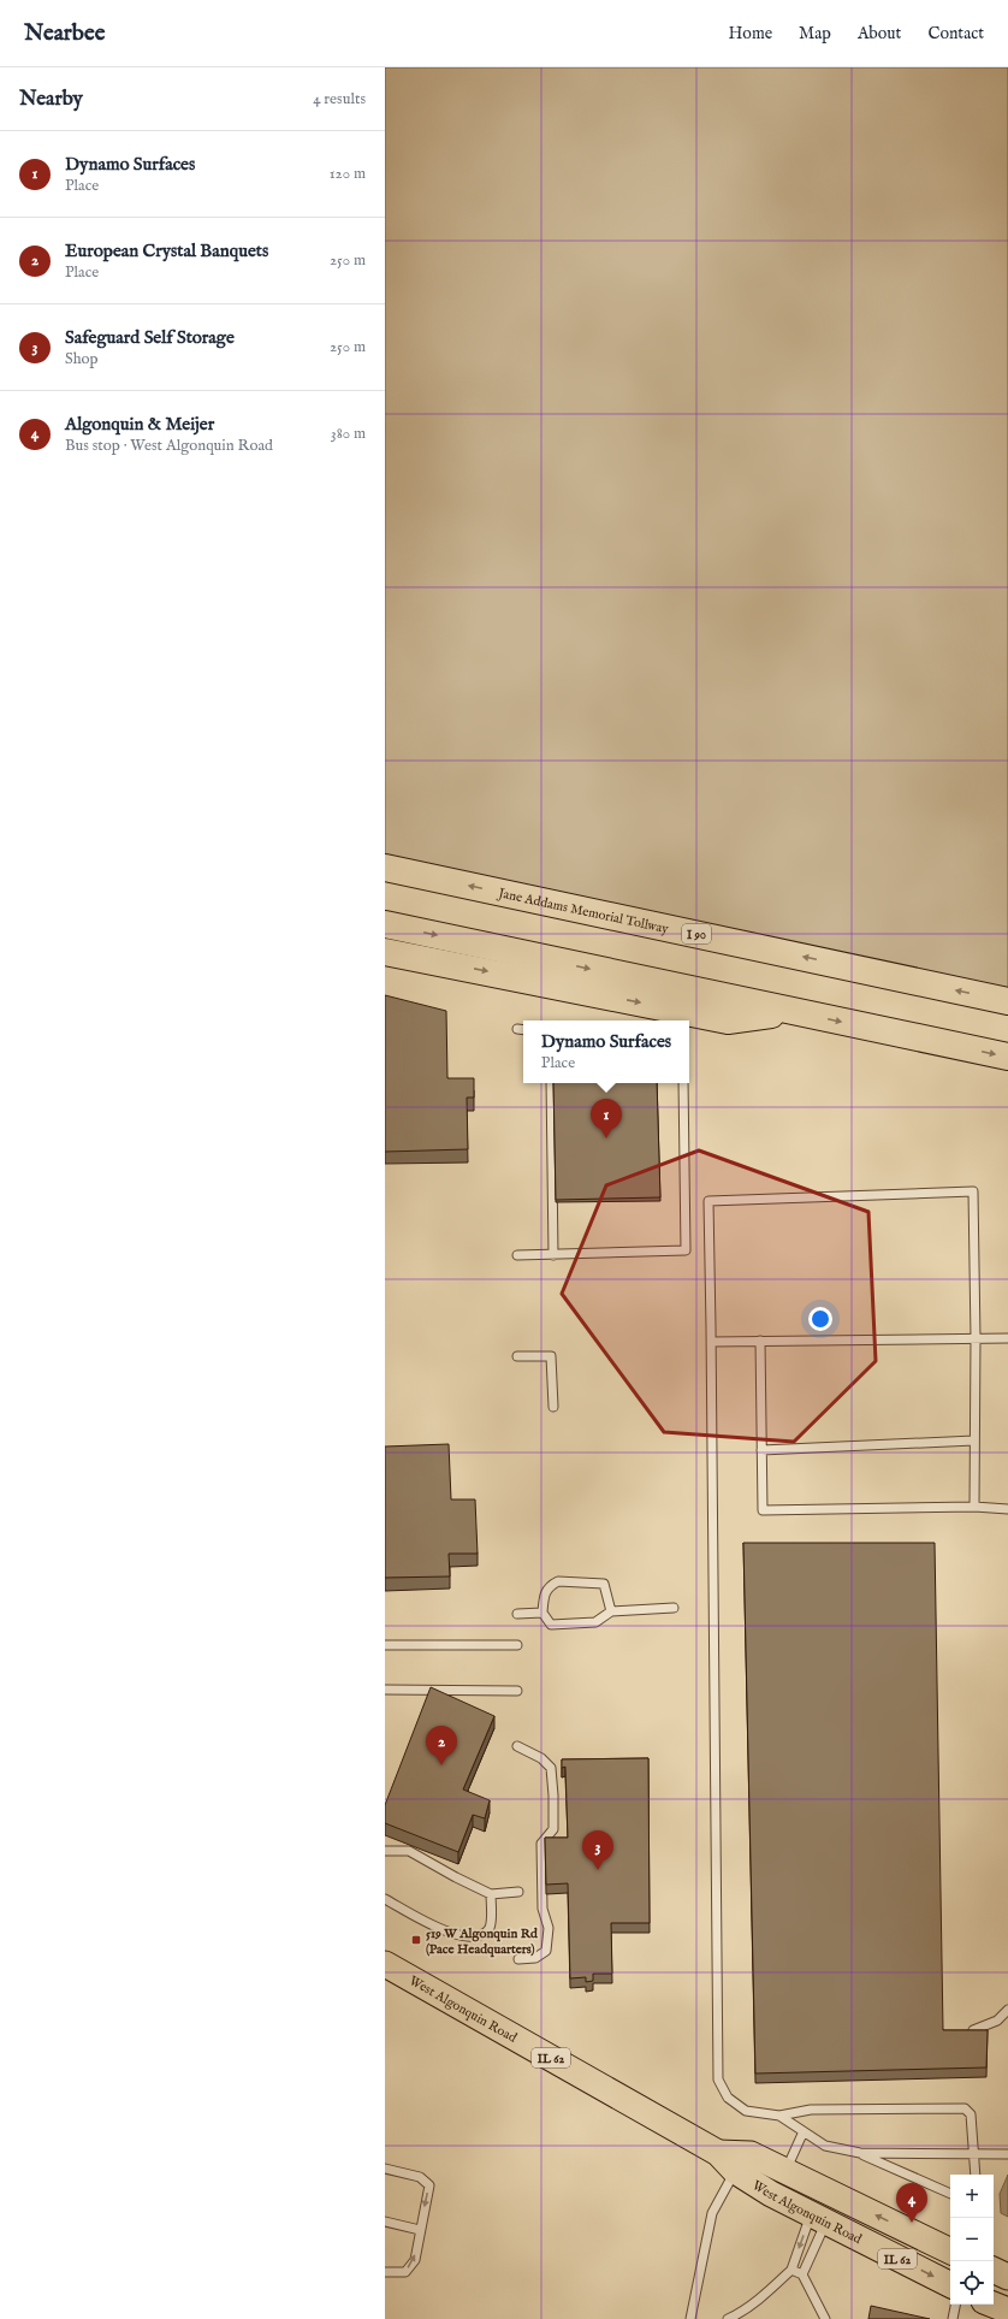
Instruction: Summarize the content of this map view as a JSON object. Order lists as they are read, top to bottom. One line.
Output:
{"streets":{"highway":["Jane Addams Memorial Tollway","I 90"],"main road":["West Algonquin Road","IL 62"]},"places":{"transit":["519 W Algonquin Rd (Pace Headquarters)"]},"page":{"header":"Nearbee","nav":["Home","Map","About","Contact"],"heading":["Nearby","4 results"],"list":[{"mark":"1","name":"Dynamo Surfaces","note":"Place","value":"120 m"},{"mark":"2","name":"European Crystal Banquets","note":"Place","value":"250 m"},{"mark":"3","name":"Safeguard Self Storage","note":"Shop","value":"250 m"},{"mark":"4","name":"Algonquin & Meijer","note":"Bus stop · West Algonquin Road","value":"380 m"}],"popup":["Dynamo Surfaces","Place"],"pins":["1","2","3","4"],"map_buttons":["+","−"]}}
